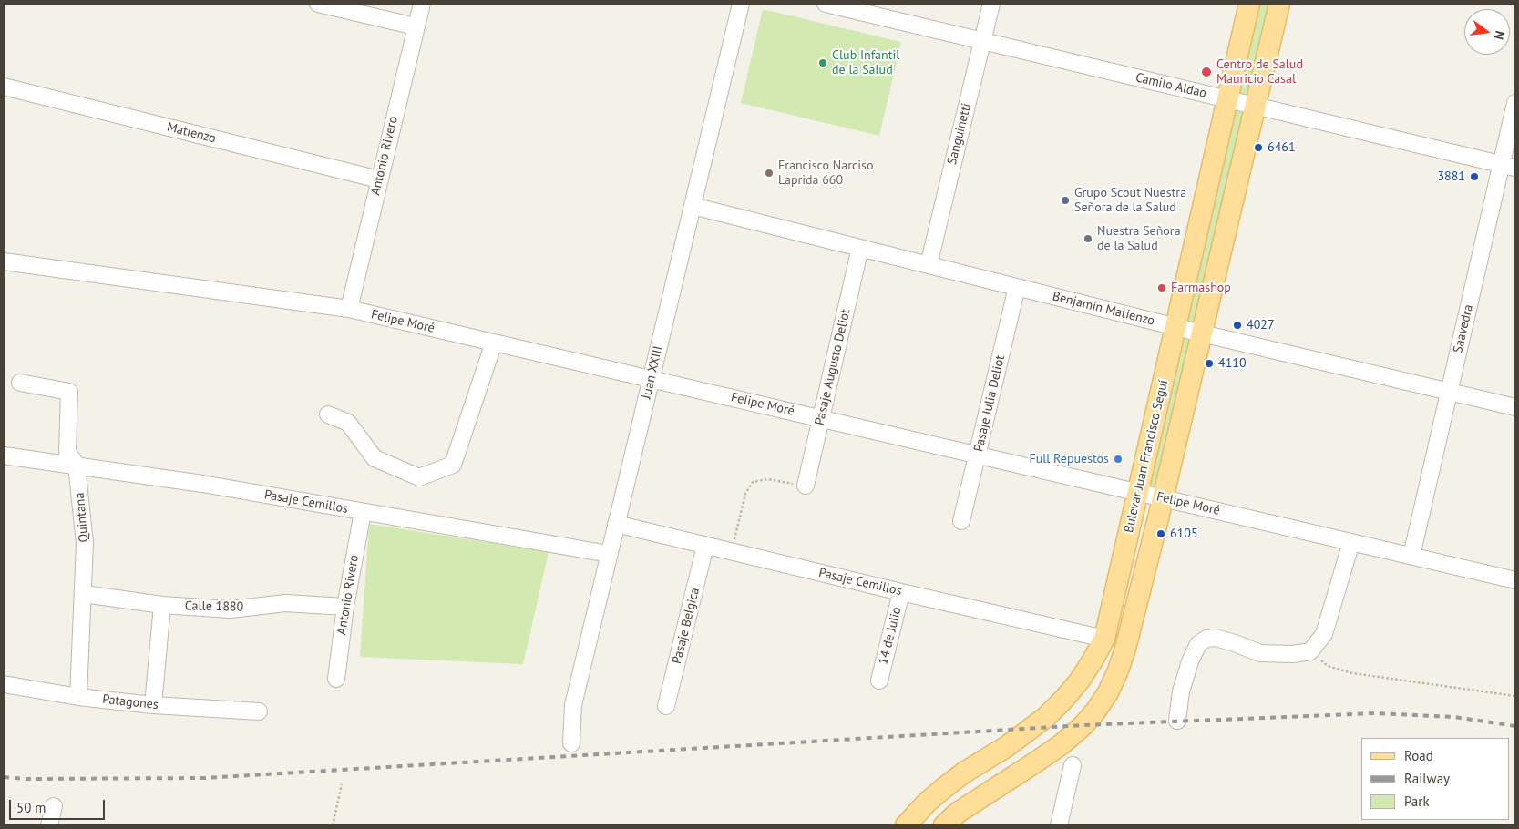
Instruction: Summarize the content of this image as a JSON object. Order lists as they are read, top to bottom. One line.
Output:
{"streets":{"main road":["Bulevar Juan Francisco Seguí"],"street":["Camilo Aldao","Matienzo","Sanguinetti","Antonio Rivero","Benjamín Matienzo","Felipe Moré","Saavedra","Pasaje Augusto Deliot","Juan XXIII","Pasaje Julia Deliot","Pasaje Cemillos","Quintana","Calle 1880","Pasaje Belgica","14 de Julio","Patagones"]},"crossings":[["Camilo Aldao","Sanguinetti"],["Camilo Aldao","Saavedra"],["Camilo Aldao","Bulevar Juan Francisco Seguí"],["Matienzo","Antonio Rivero"],["Sanguinetti","Benjamín Matienzo"],["Antonio Rivero","Felipe Moré"],["Antonio Rivero","Pasaje Cemillos"],["Antonio Rivero","Calle 1880"],["Benjamín Matienzo","Saavedra"],["Benjamín Matienzo","Pasaje Augusto Deliot"],["Benjamín Matienzo","Juan XXIII"],["Benjamín Matienzo","Pasaje Julia Deliot"],["Benjamín Matienzo","Bulevar Juan Francisco Seguí"],["Felipe Moré","Saavedra"],["Felipe Moré","Pasaje Augusto Deliot"],["Felipe Moré","Juan XXIII"],["Felipe Moré","Pasaje Julia Deliot"],["Felipe Moré","Bulevar Juan Francisco Seguí"],["Juan XXIII","Pasaje Cemillos"],["Bulevar Juan Francisco Seguí","Pasaje Cemillos"],["Pasaje Cemillos","Quintana"],["Pasaje Cemillos","Pasaje Belgica"],["Pasaje Cemillos","14 de Julio"],["Quintana","Calle 1880"],["Quintana","Patagones"]],"places":["Club Infantil de la Salud","Centro de Salud Mauricio Casal","6461","Francisco Narciso Laprida 660","3881","Grupo Scout Nuestra Señora de la Salud","Nuestra Señora de la Salud","Farmashop","4027","4110","Full Repuestos","6105"],"legend":["Road","Railway","Park"],"scale_bar":"50 m","north":"right"}
